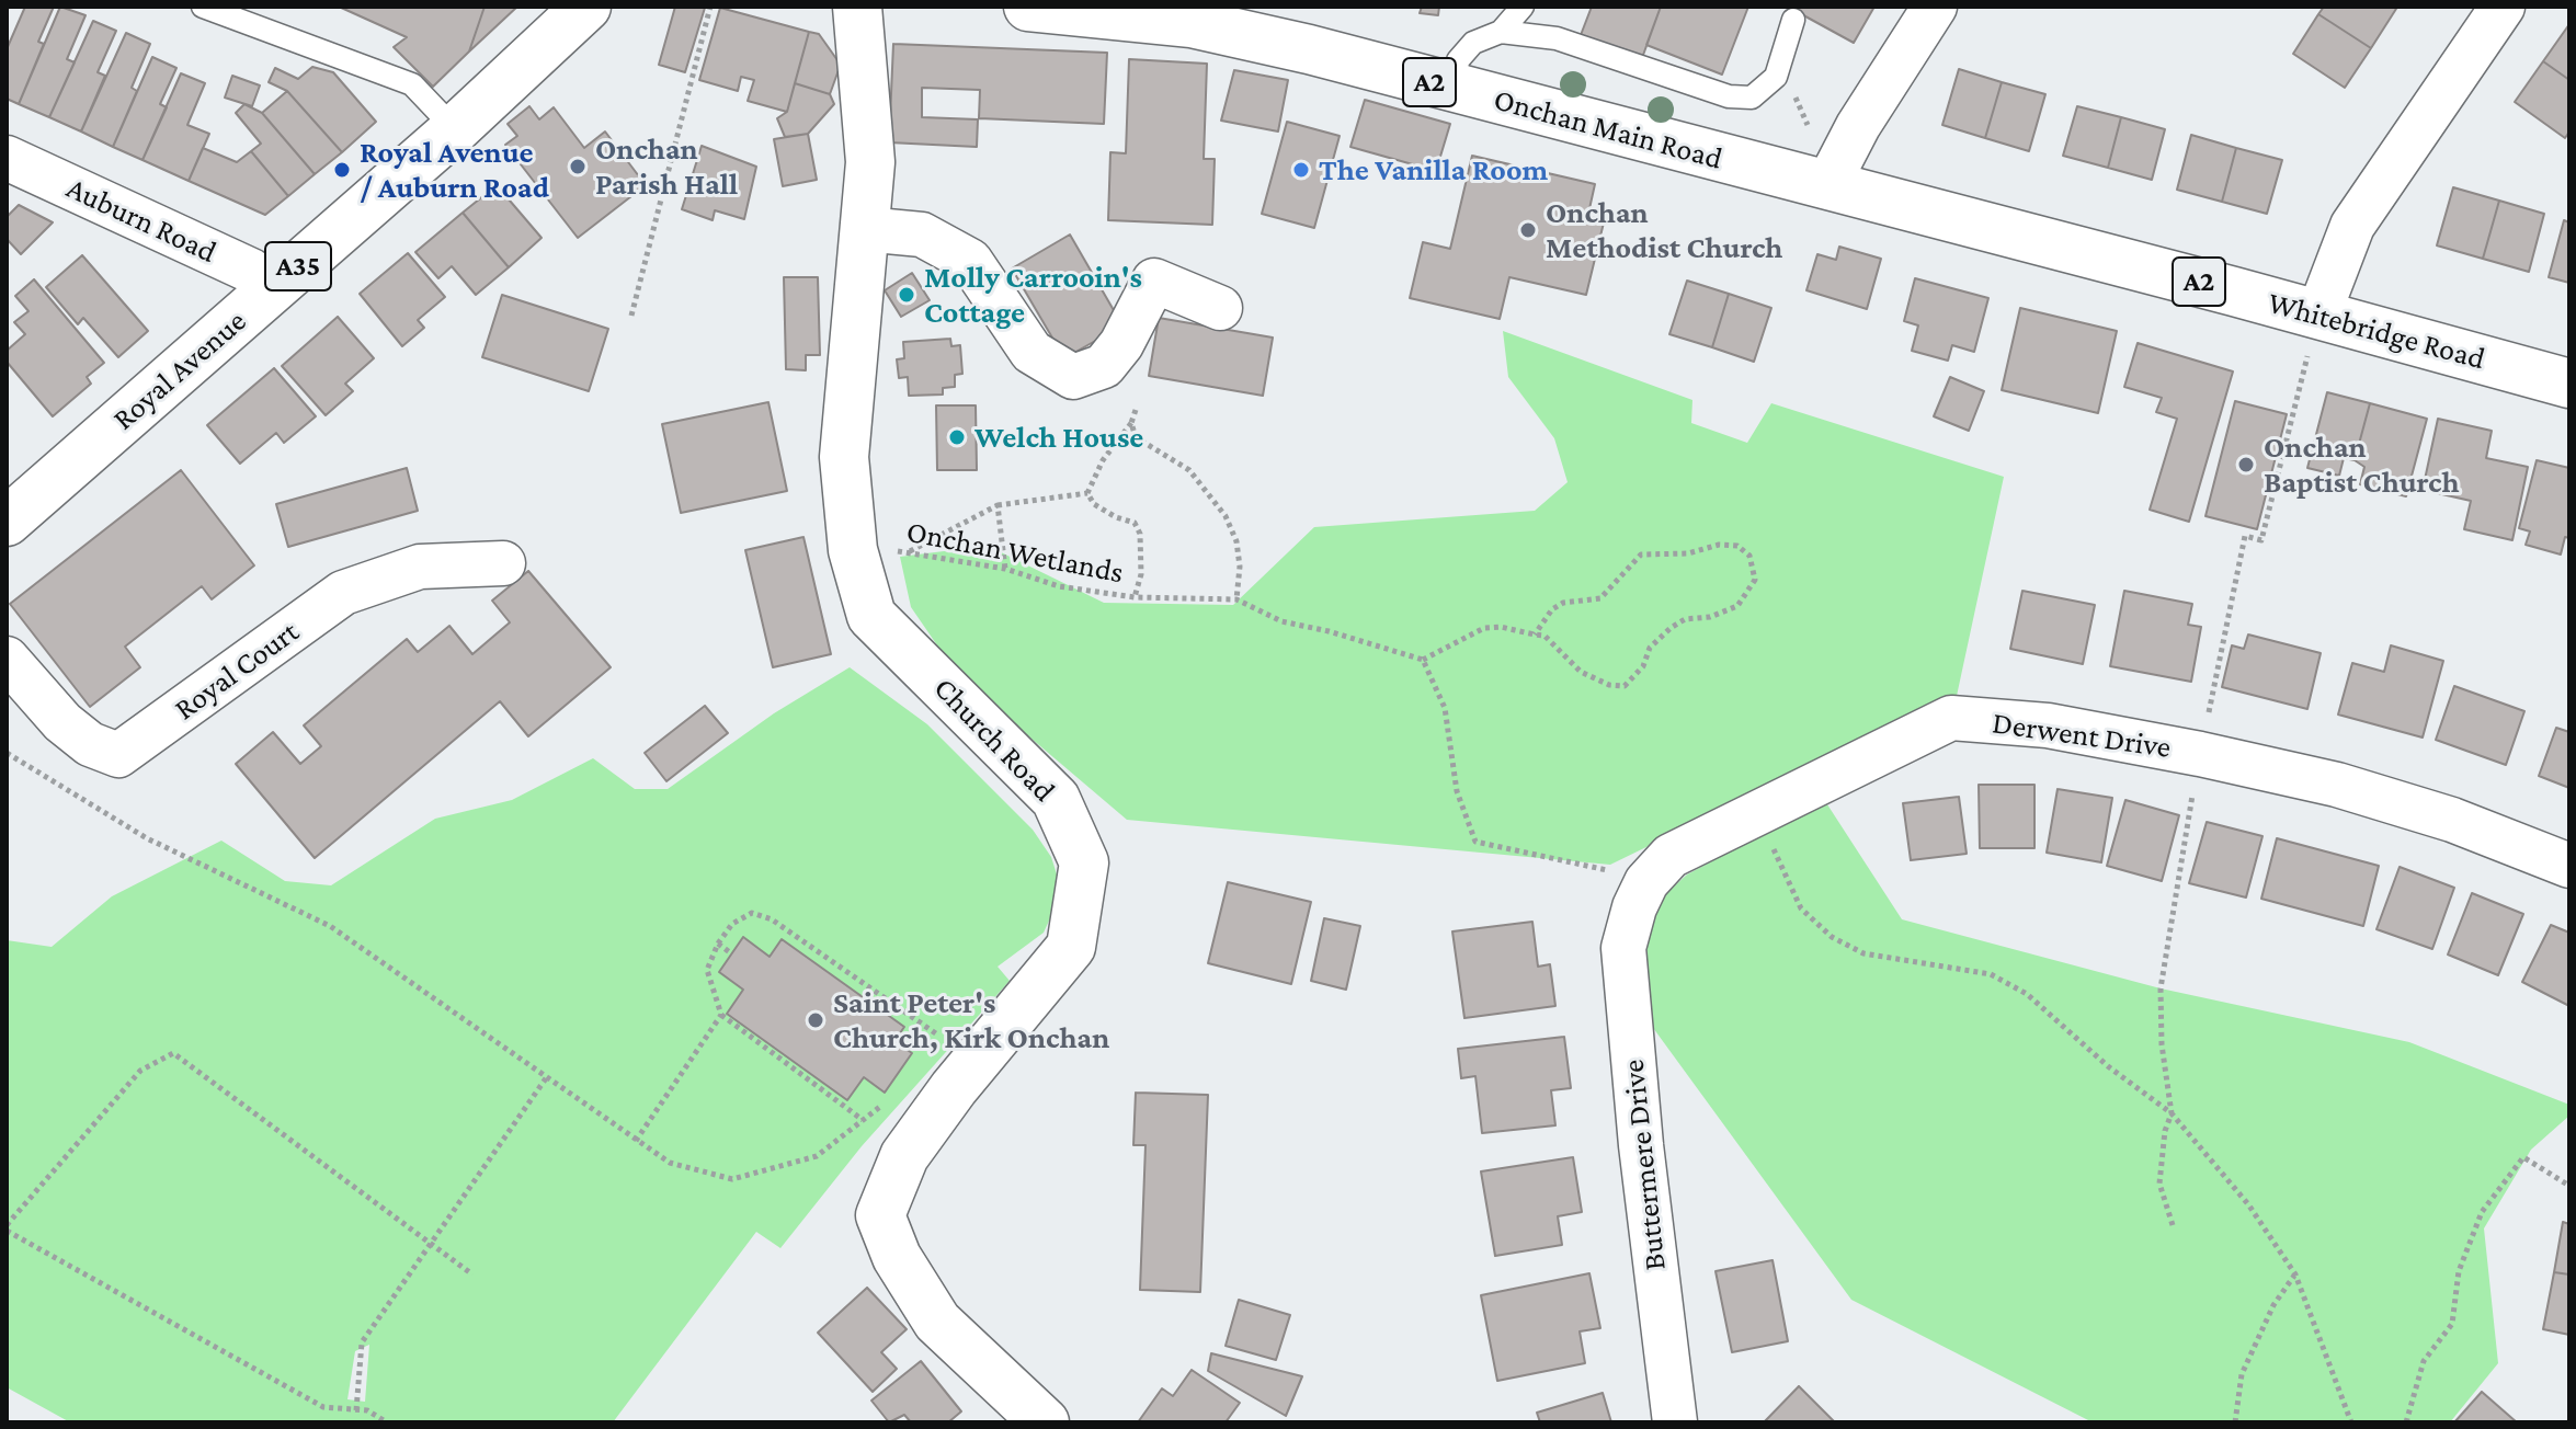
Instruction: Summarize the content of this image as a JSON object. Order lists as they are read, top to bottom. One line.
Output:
{"streets":{"main road":["A2","Onchan Main Road","A35","Whitebridge Road","Royal Avenue","Church Road"],"street":["Auburn Road","Royal Court","Derwent Drive","Buttermere Drive"],"path":["Onchan Wetlands"]},"crossings":[["Onchan Main Road","Whitebridge Road"],["Auburn Road","Royal Avenue"],["Onchan Wetlands","Church Road"],["Derwent Drive","Buttermere Drive"]],"places":["Onchan Parish Hall","Royal Avenue / Auburn Road","The Vanilla Room","Onchan Methodist Church","Molly Carrooin's Cottage","Welch House","Onchan Baptist Church","Saint Peter's Church, Kirk Onchan"]}
